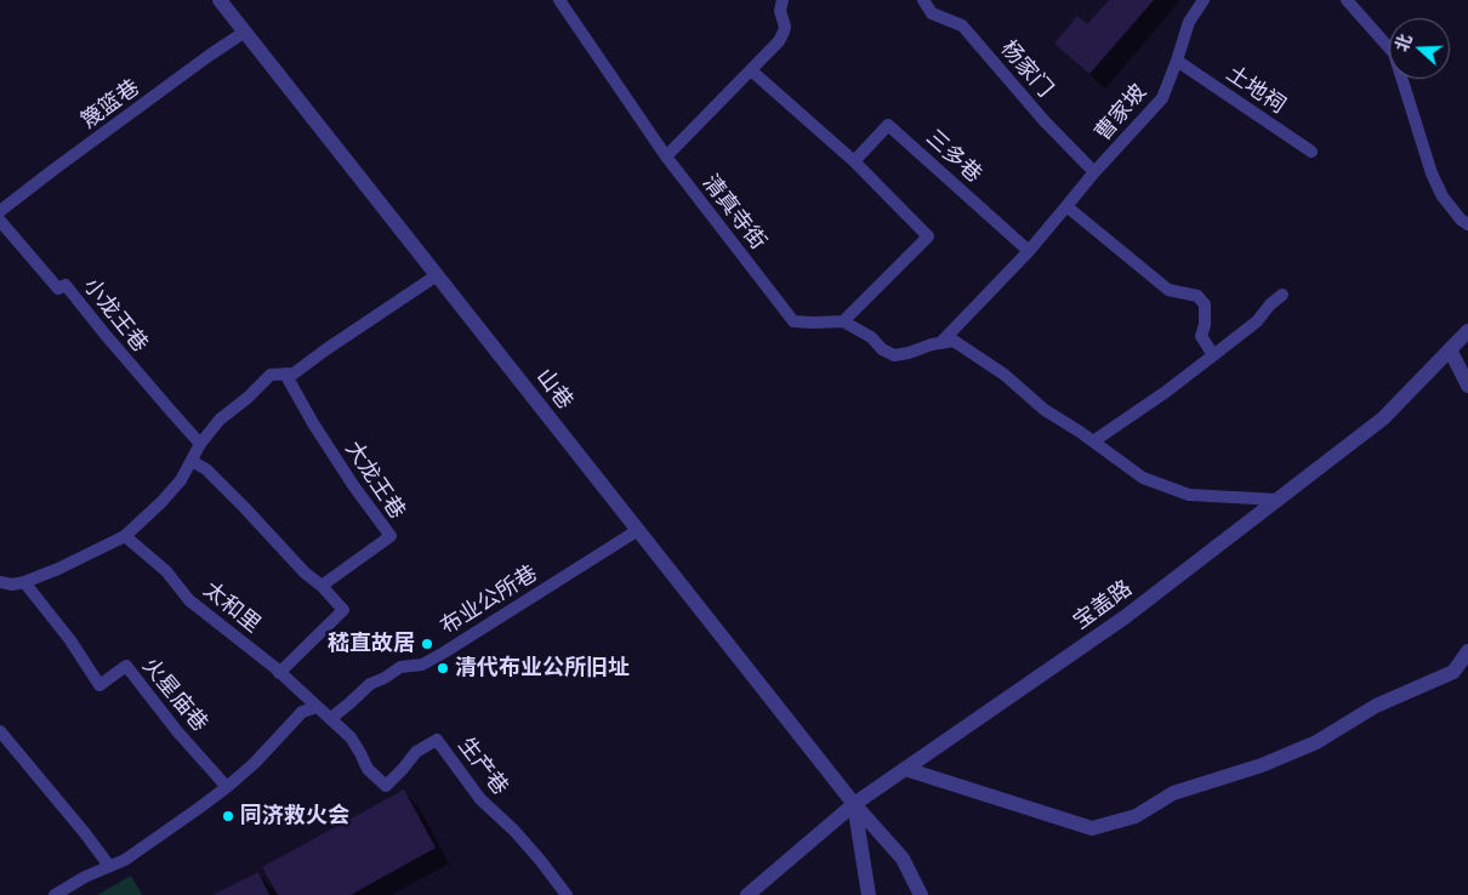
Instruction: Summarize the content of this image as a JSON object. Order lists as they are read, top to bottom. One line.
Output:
{"streets":{"street":["山巷","宝盖路"],"lane":["杨家门","土地祠","篾篮巷","曹家坡","三多巷","清真寺街","小龙王巷","大龙王巷","布业公所巷","太和里","火星庙巷","生产巷"]},"crossings":[["杨家门","曹家坡"],["土地祠","曹家坡"],["篾篮巷","山巷"],["曹家坡","三多巷"],["山巷","布业公所巷"],["山巷","宝盖路"],["布业公所巷","生产巷"],["太和里","生产巷"]],"places":["嵇直故居","清代布业公所旧址","同济救火会"],"north":"left"}
